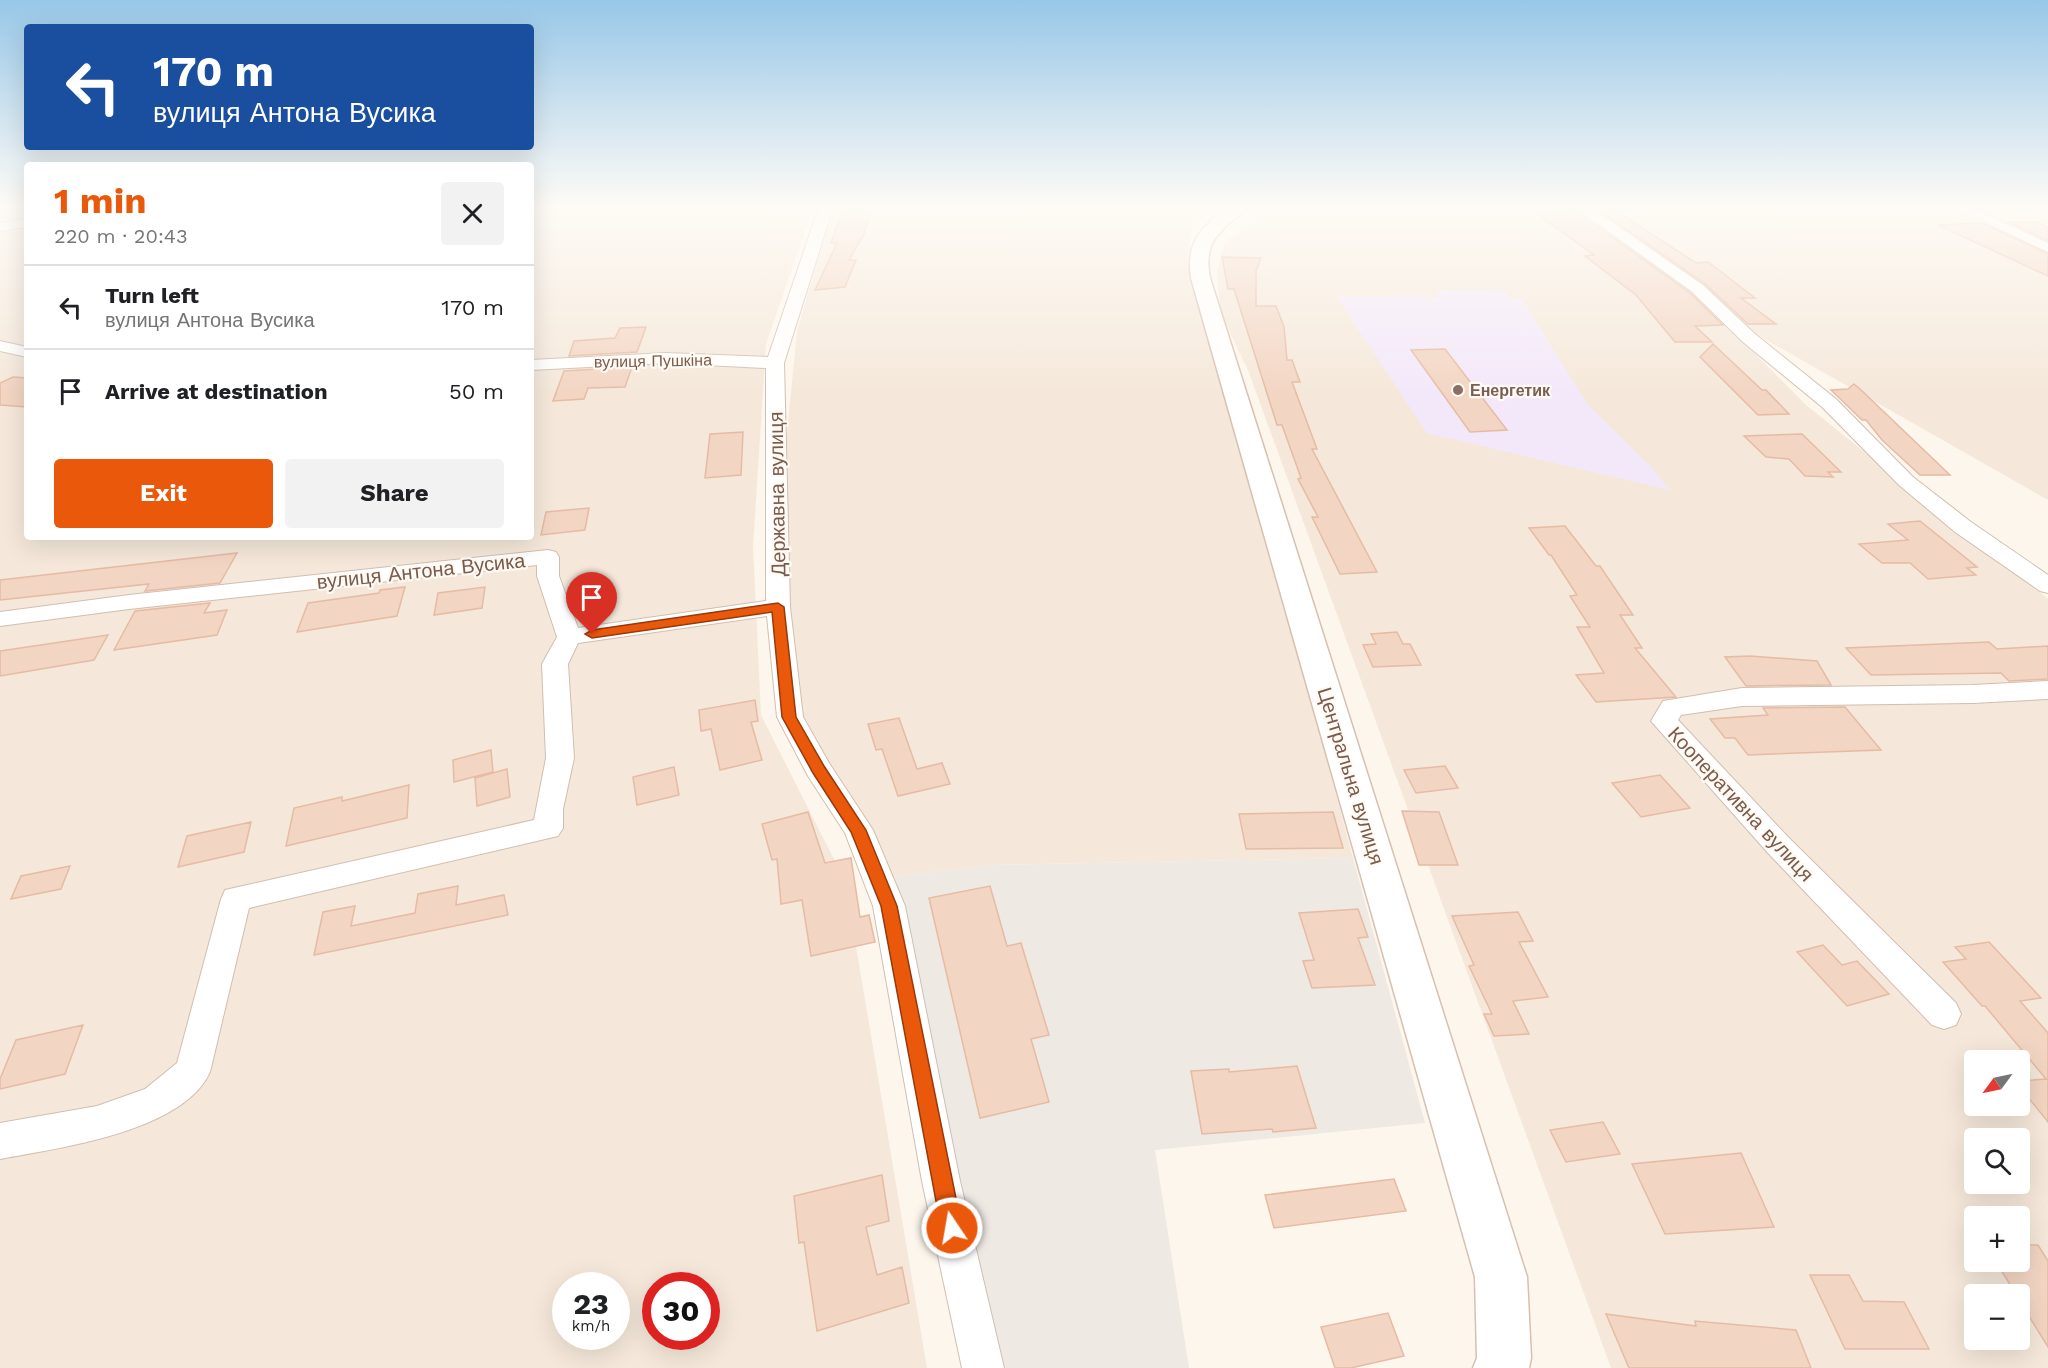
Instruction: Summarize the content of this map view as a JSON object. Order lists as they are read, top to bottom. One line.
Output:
{"streets":{"main road":["Центральна вулиця"],"street":["вулиця Пушкіна","Державна вулиця","вулиця Антона Вусика","Кооперативна вулиця"]},"crossings":[["вулиця Пушкіна","Державна вулиця"]],"places":["Енергетик"],"north":"bottom left","page":{"turn":["170 m","вулиця Антона Вусика"],"heading":["1 min","220 m · 20:43"],"list":[{"name":"Turn left","note":"вулиця Антона Вусика","value":"170 m"},{"name":"Arrive at destination","value":"50 m"}],"buttons":["Exit","Share"],"map_buttons":["+","−"],"speed":"23 km/h","limit":"30"}}
